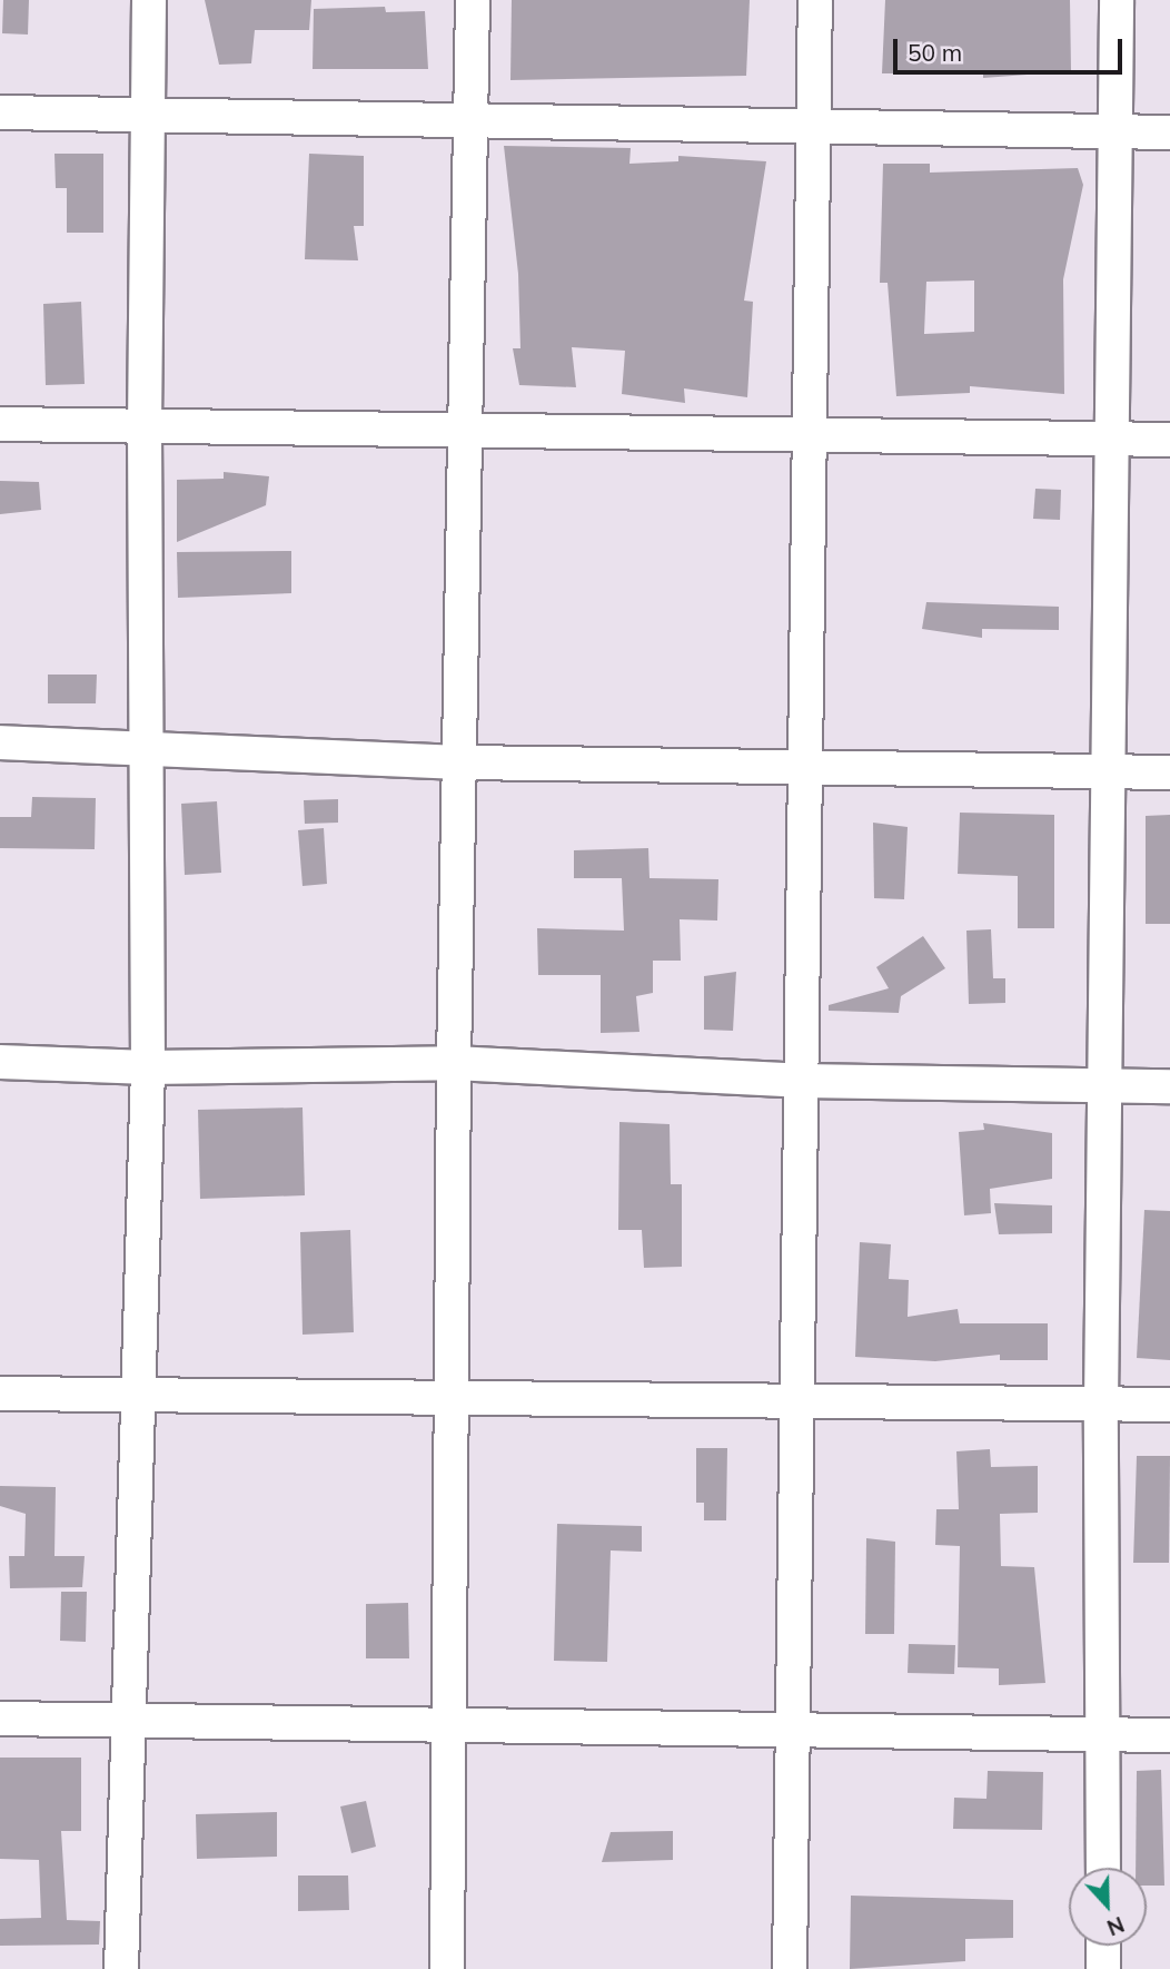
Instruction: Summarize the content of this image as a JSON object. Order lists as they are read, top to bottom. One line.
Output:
{"scale_bar":"50 m","north":"bottom"}
